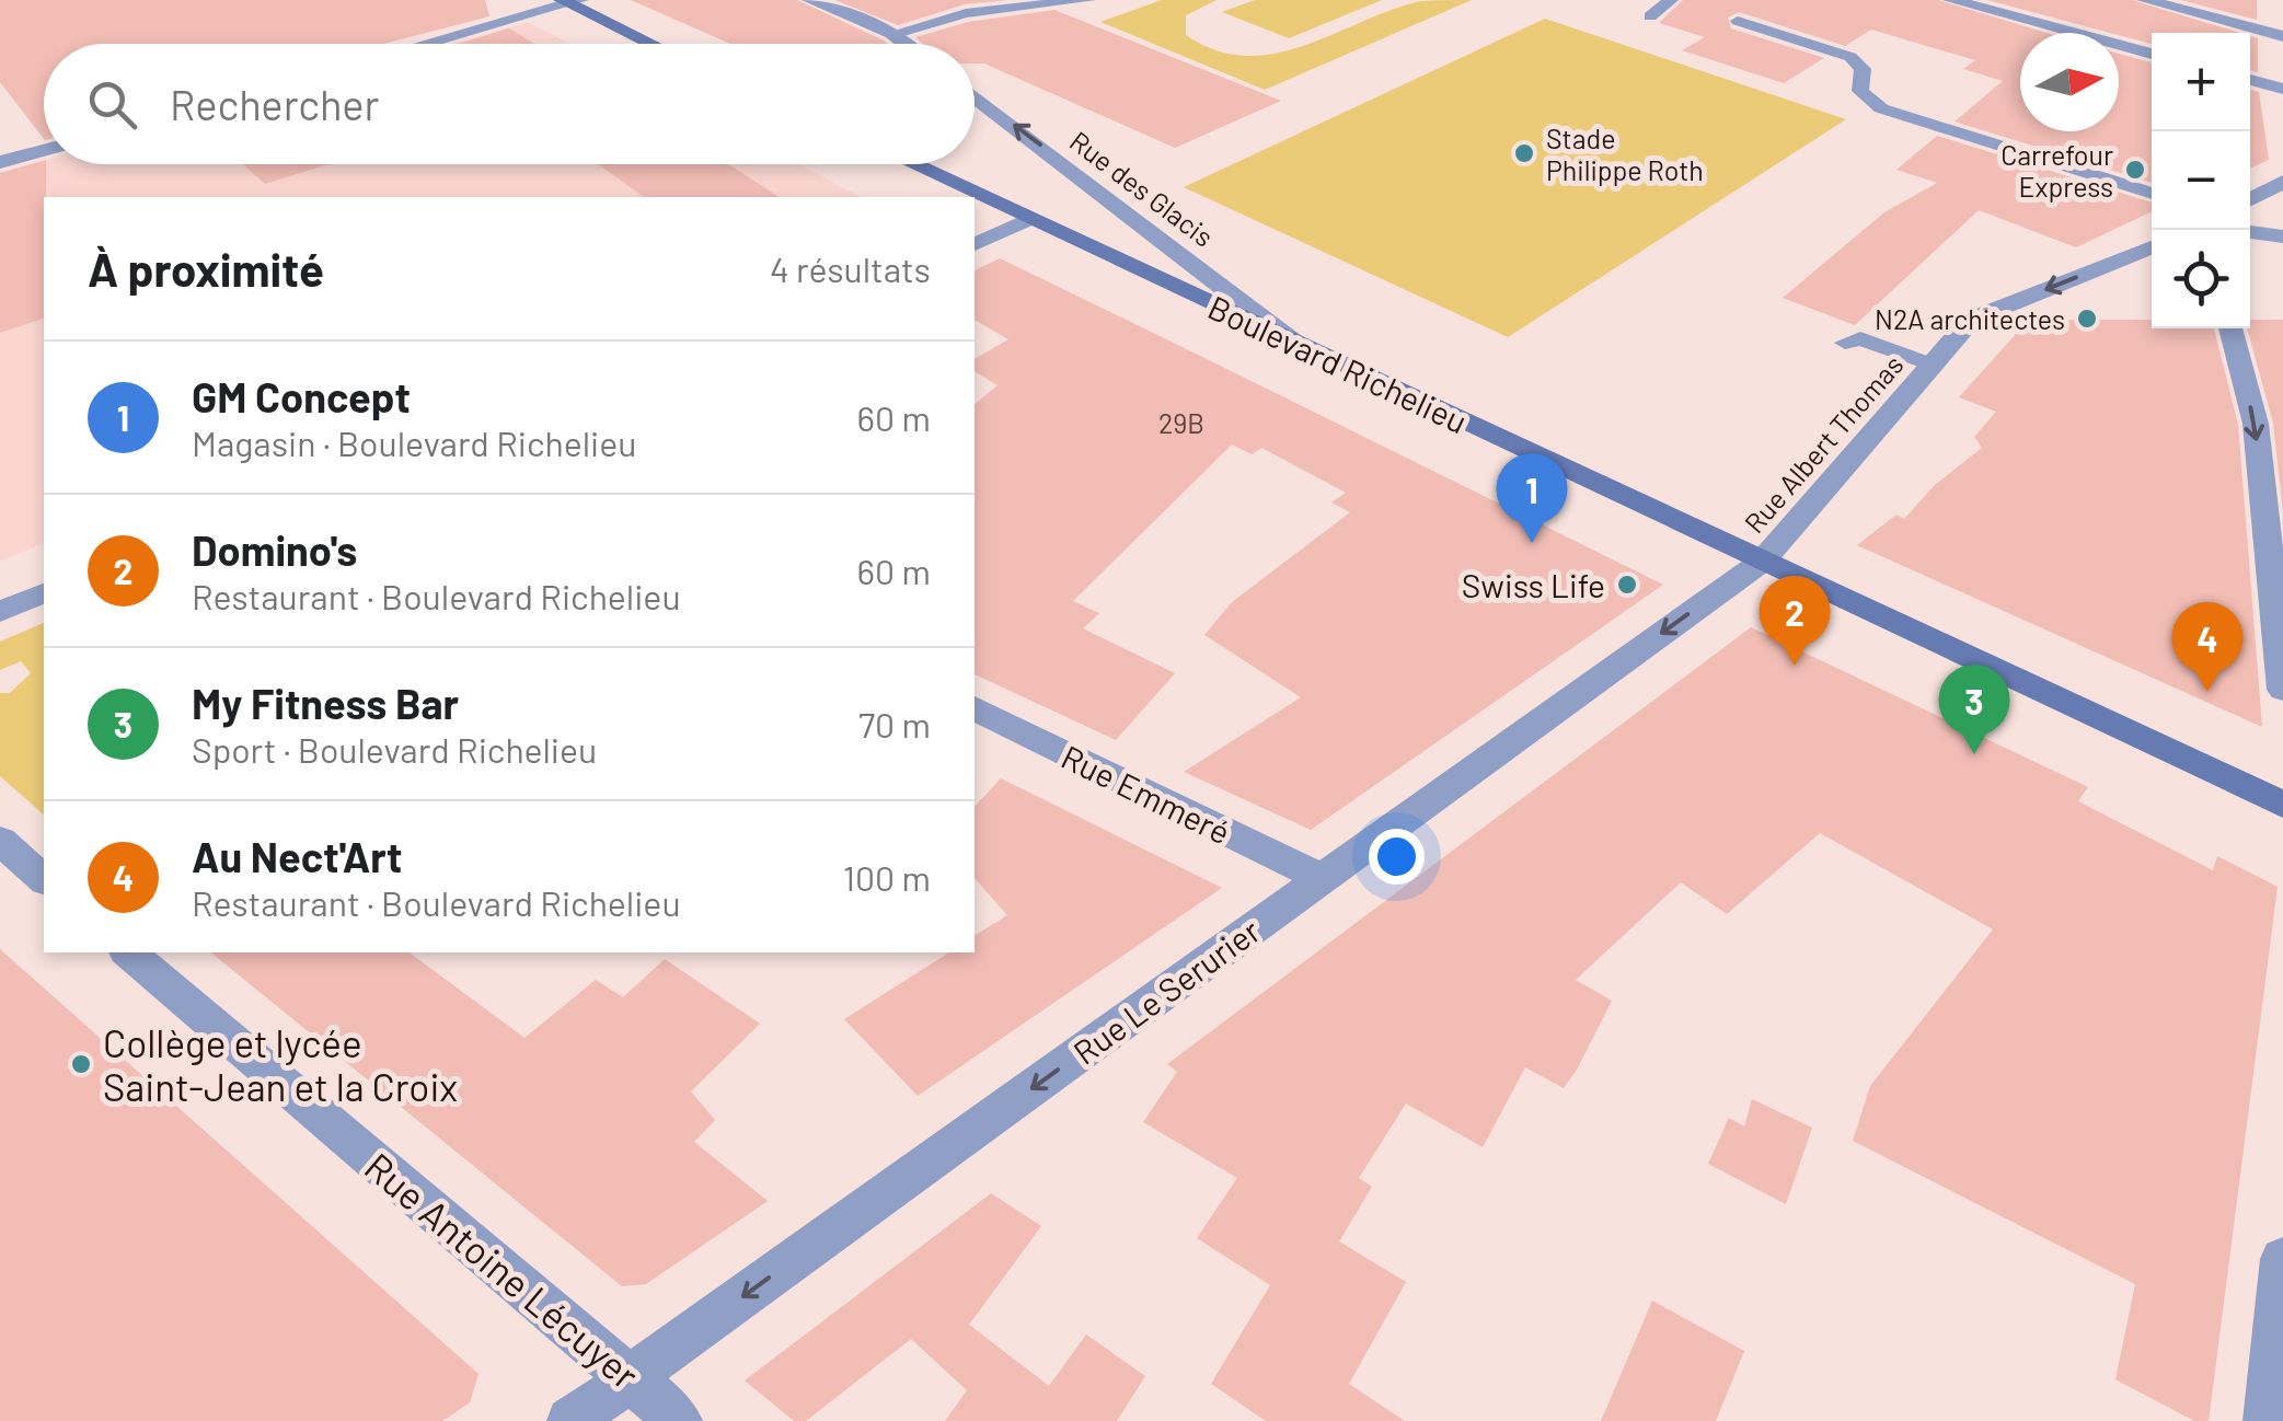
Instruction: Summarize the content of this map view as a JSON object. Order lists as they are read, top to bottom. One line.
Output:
{"streets":{"main road":["Boulevard Richelieu"],"street":["Rue des Glacis","Rue Albert Thomas","Rue Emmeré","Rue Le Serurier","Rue Antoine Lécuyer"]},"crossings":[["Rue des Glacis","Boulevard Richelieu"],["Boulevard Richelieu","Rue Albert Thomas"],["Boulevard Richelieu","Rue Le Serurier"],["Rue Albert Thomas","Rue Le Serurier"],["Rue Emmeré","Rue Le Serurier"],["Rue Le Serurier","Rue Antoine Lécuyer"]],"one_way":["Rue des Glacis","Rue Albert Thomas","Rue Le Serurier"],"places":["Stade Philippe Roth","Carrefour Express","N2A architectes","Swiss Life","Collège et lycée Saint-Jean et la Croix"],"house_numbers":["29B"],"north":"right","page":{"map_buttons":["+","−"],"search":"Rechercher","heading":["À proximité","4 résultats"],"list":[{"mark":"1","name":"GM Concept","note":"Magasin · Boulevard Richelieu","value":"60 m"},{"mark":"2","name":"Domino's","note":"Restaurant · Boulevard Richelieu","value":"60 m"},{"mark":"3","name":"My Fitness Bar","note":"Sport · Boulevard Richelieu","value":"70 m"},{"mark":"4","name":"Au Nect'Art","note":"Restaurant · Boulevard Richelieu","value":"100 m"}],"pins":["1","2","4","3"]}}
